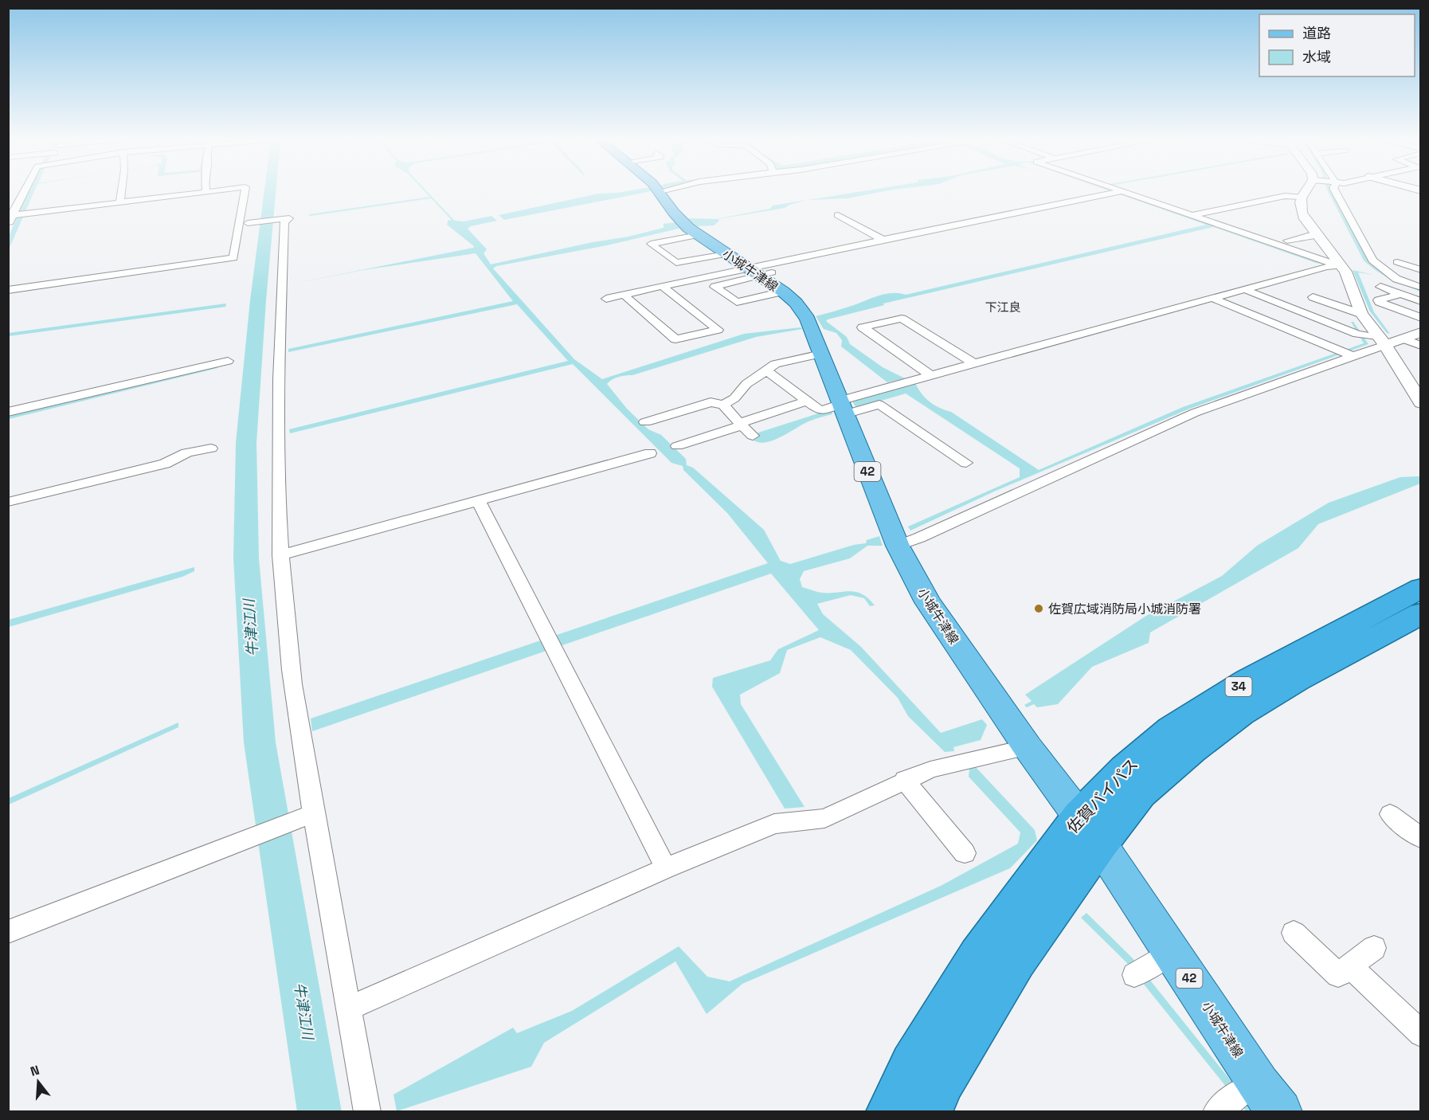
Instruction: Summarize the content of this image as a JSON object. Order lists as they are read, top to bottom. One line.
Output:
{"streets":{"highway":["34","佐賀バイパス"],"main road":["小城牛津線","42"]},"crossings":[["小城牛津線","佐賀バイパス"]],"districts":["下江良"],"water":["牛津江川"],"places":["佐賀広域消防局小城消防署"],"legend":["道路","水域"],"north":"top"}
